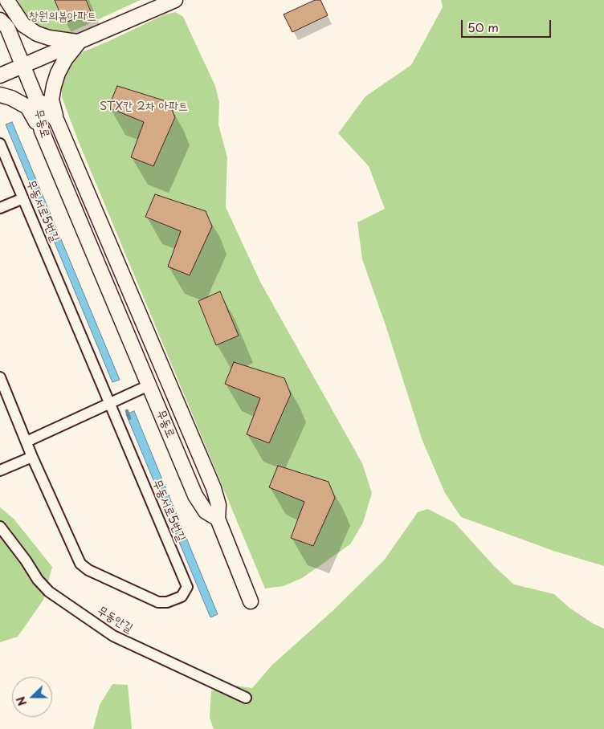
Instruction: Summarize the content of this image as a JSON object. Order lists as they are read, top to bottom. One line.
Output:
{"streets":{"main road":["무동로"],"street":["무동서로5번길","무동안길"]},"parks":["창원의봄아파트","STX칸 2차 아파트"],"scale_bar":"50 m","north":"left"}
